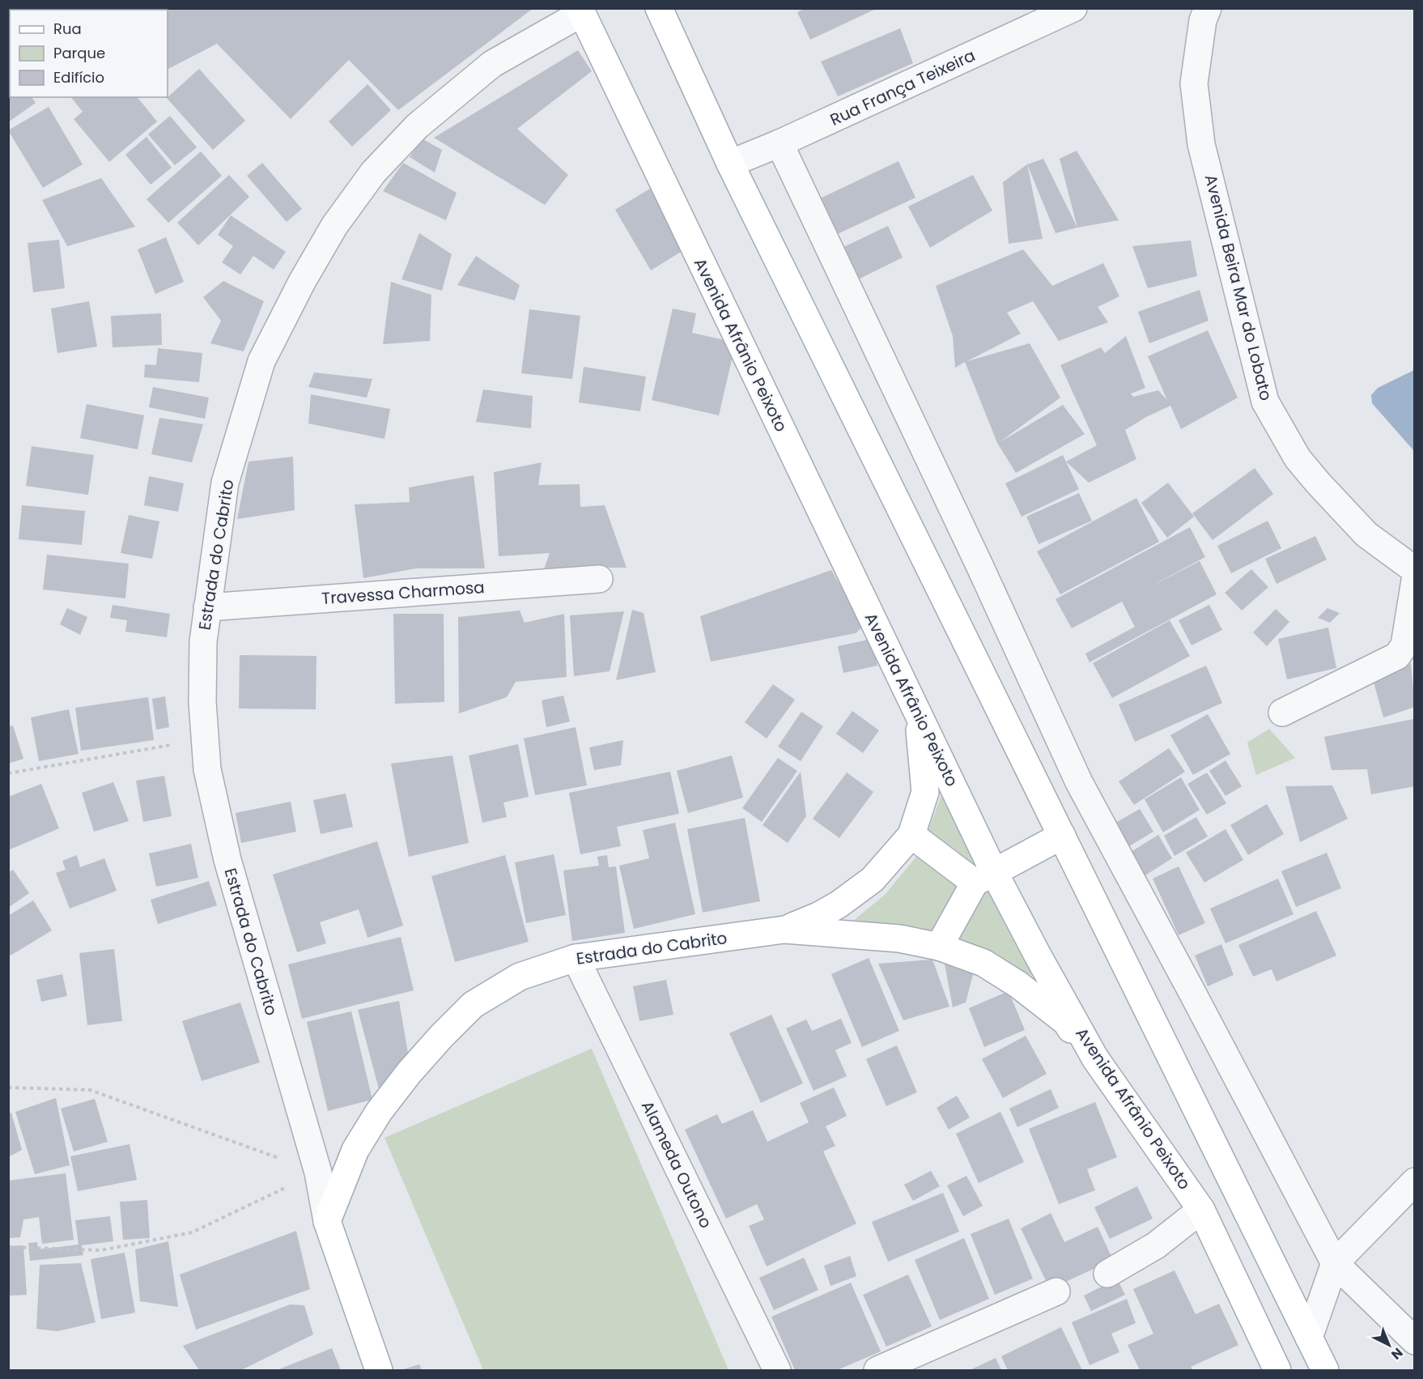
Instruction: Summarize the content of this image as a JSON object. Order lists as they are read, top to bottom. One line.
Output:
{"streets":{"main road":["Avenida Afrânio Peixoto","Estrada do Cabrito"],"street":["Rua França Teixeira","Avenida Beira Mar do Lobato","Travessa Charmosa","Alameda Outono"]},"crossings":[["Avenida Afrânio Peixoto","Estrada do Cabrito"],["Estrada do Cabrito","Travessa Charmosa"],["Estrada do Cabrito","Alameda Outono"]],"legend":["Rua","Parque","Edifício"],"north":"bottom right"}
